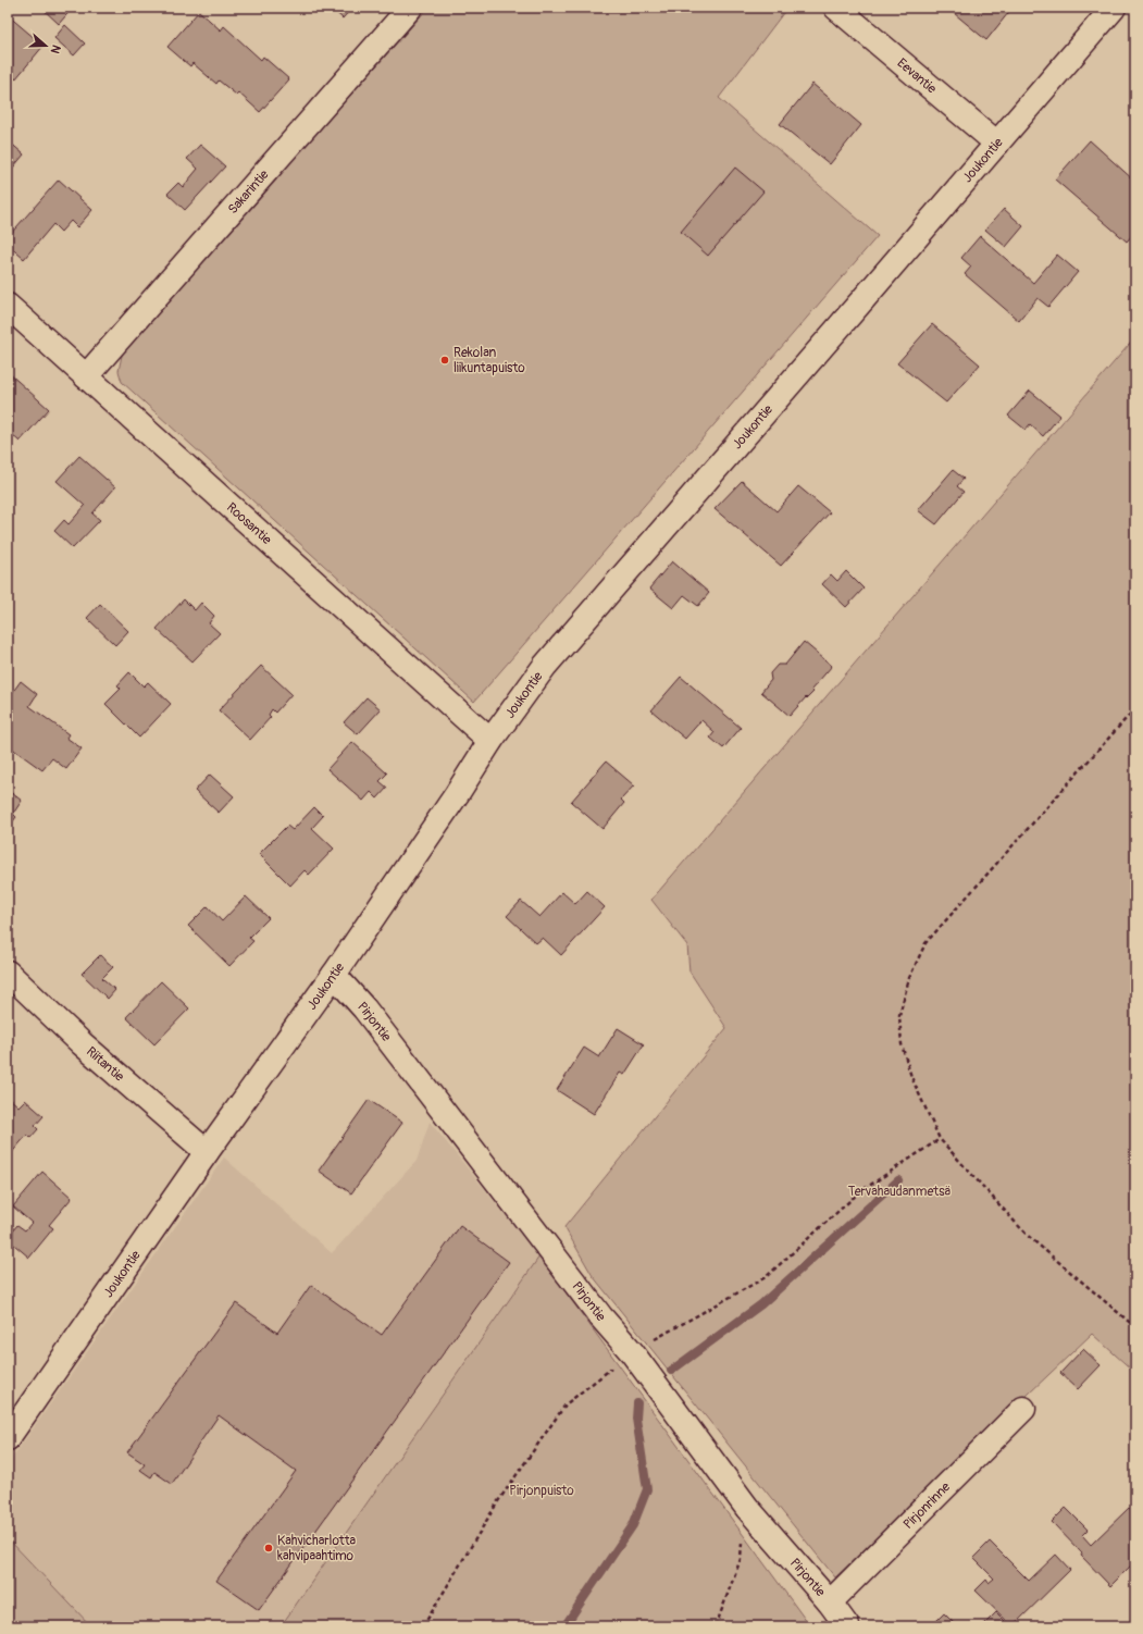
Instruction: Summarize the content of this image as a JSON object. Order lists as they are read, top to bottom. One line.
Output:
{"streets":{"street":["Eevantie","Joukontie","Sakarintie","Roosantie","Pirjontie","Riitantie","Pirjonrinne"]},"crossings":[["Eevantie","Joukontie"],["Joukontie","Roosantie"],["Joukontie","Pirjontie"],["Joukontie","Riitantie"],["Sakarintie","Roosantie"],["Pirjontie","Pirjonrinne"]],"parks":["Tervahaudanmetsä","Pirjonpuisto"],"places":["Rekolan liikuntapuisto","Kahvicharlotta kahvipaahtimo"],"north":"right"}
